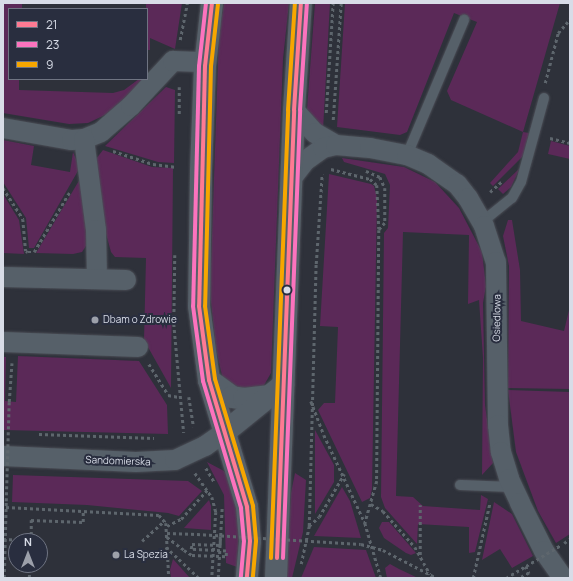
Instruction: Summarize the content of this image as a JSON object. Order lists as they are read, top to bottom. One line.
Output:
{"streets":{"street":["Osiedlowa","Sandomierska"]},"places":["Dbam o Zdrowie","La Spezia"],"lines":["transit line 21","transit line 23","transit line 9"],"legend":["21","23","9"],"north":"top"}
